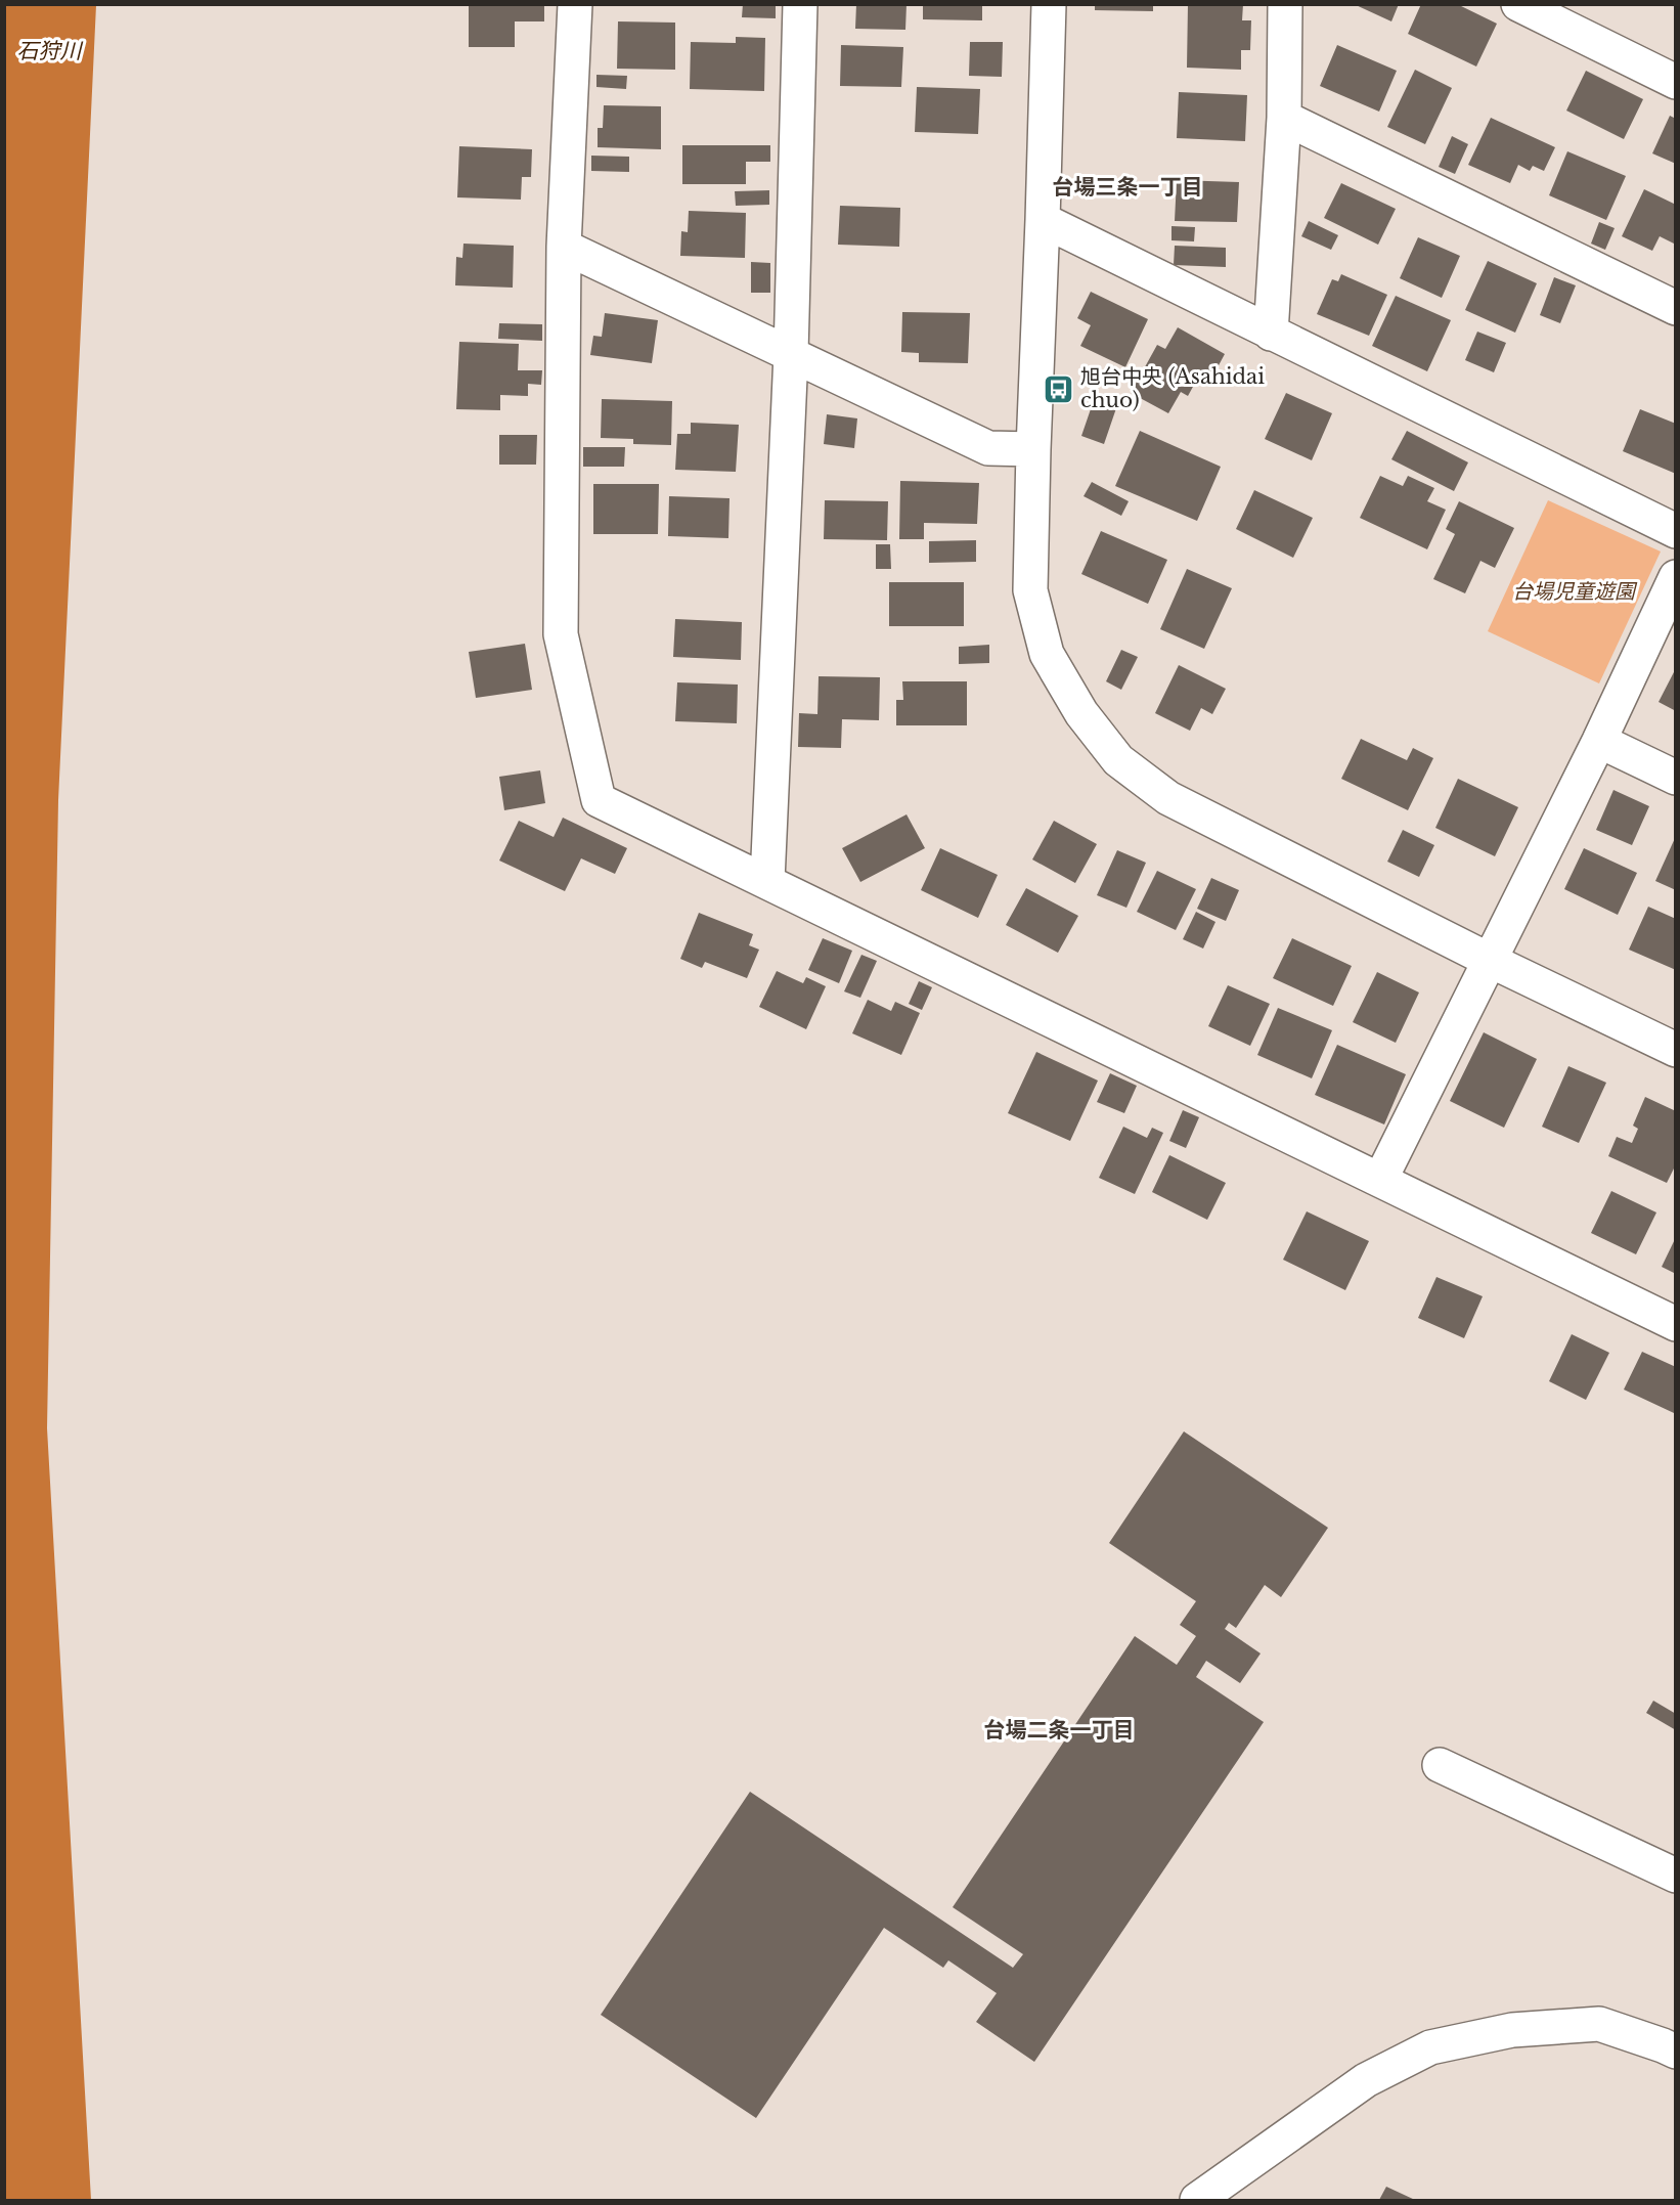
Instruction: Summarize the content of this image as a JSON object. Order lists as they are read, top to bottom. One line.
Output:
{"districts":["台場三条一丁目","台場二条一丁目"],"water":["石狩川"],"parks":["台場児童遊園"],"places":{"bus stop":["旭台中央 (Asahidai chuo)"]}}
